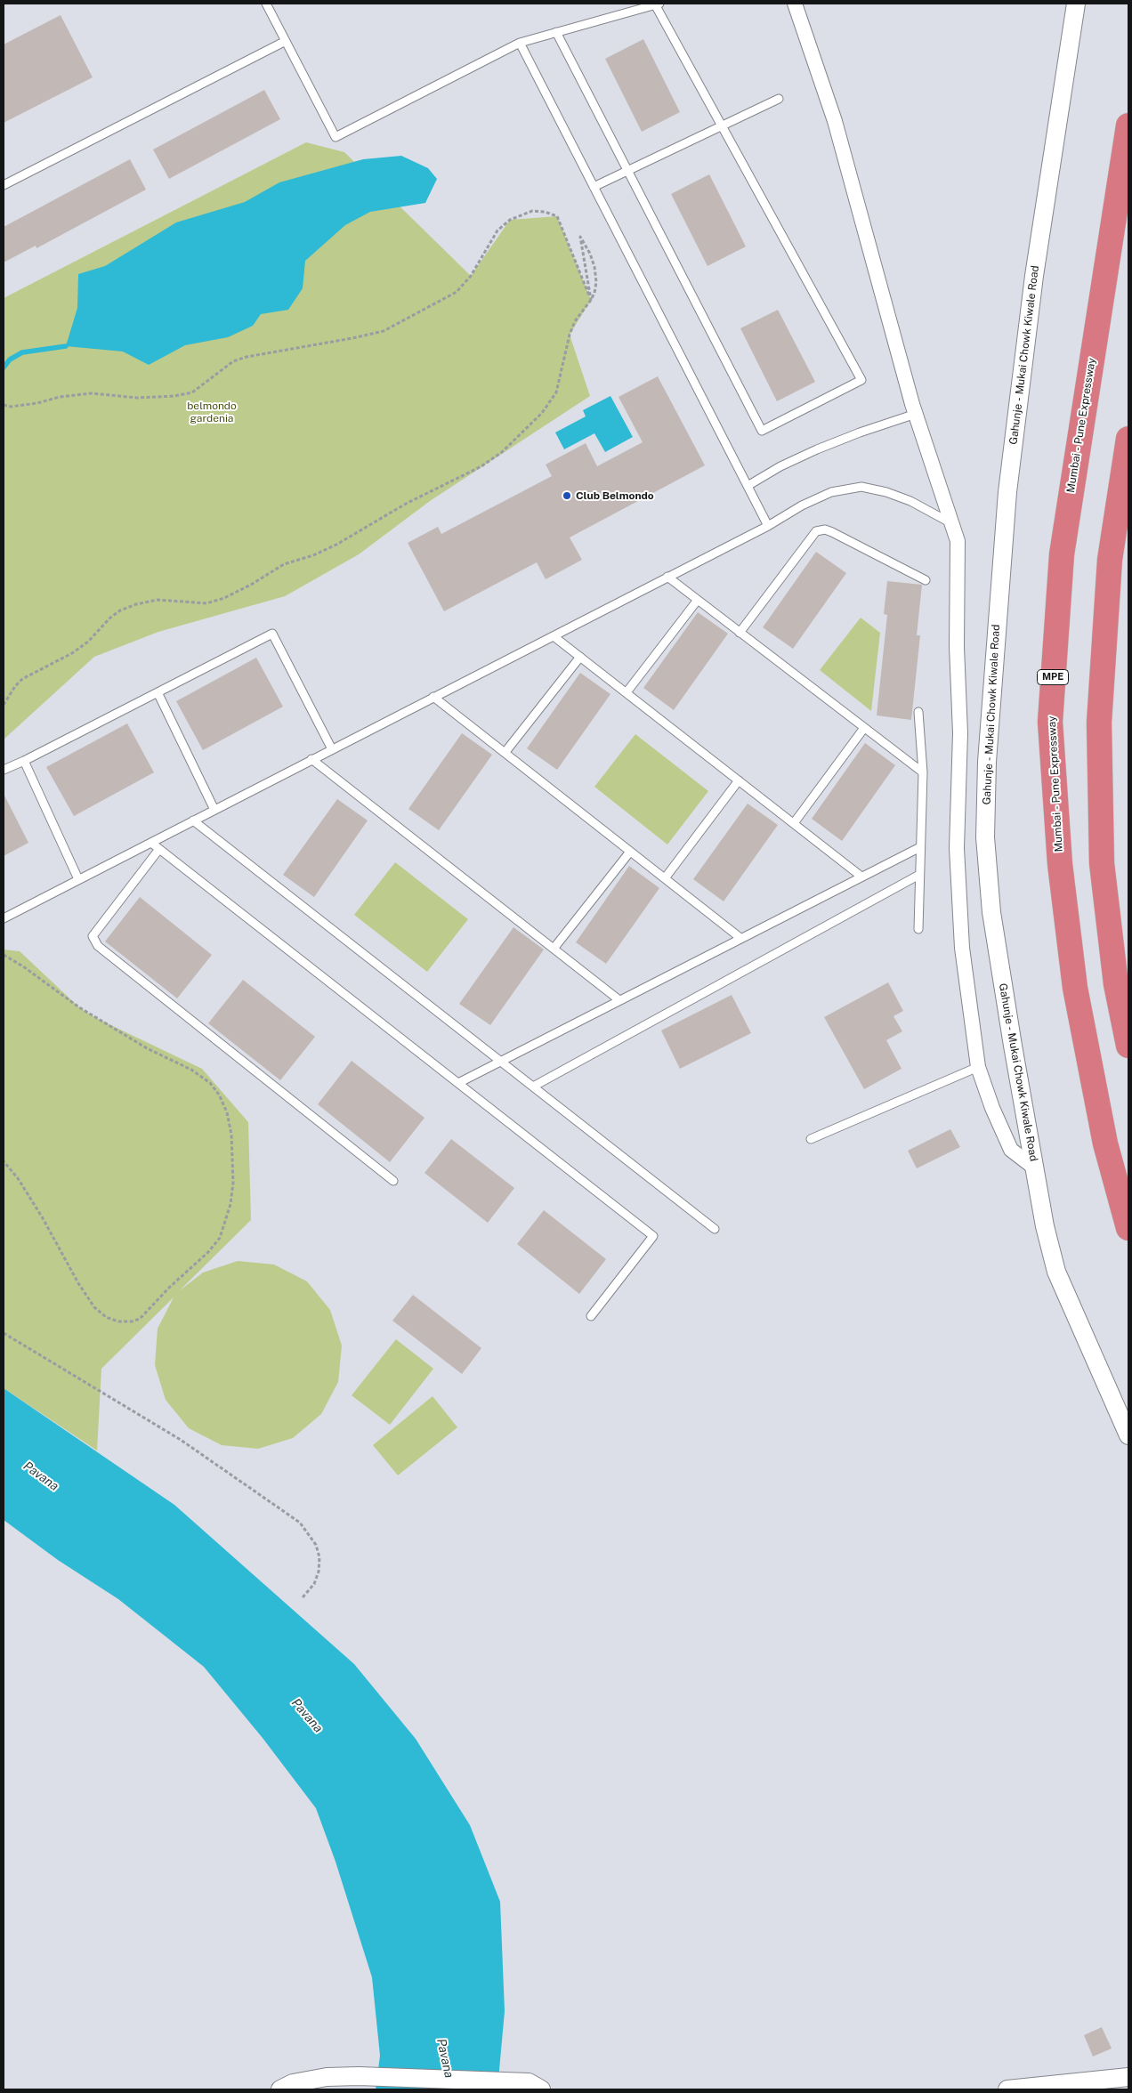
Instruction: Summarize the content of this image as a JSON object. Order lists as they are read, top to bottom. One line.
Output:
{"streets":{"highway":["Mumbai - Pune Expressway","MPE"],"street":["Gahunje - Mukai Chowk Kiwale Road"]},"water":["Pavana"],"parks":["belmondo gardenia"],"places":["Club Belmondo"]}
